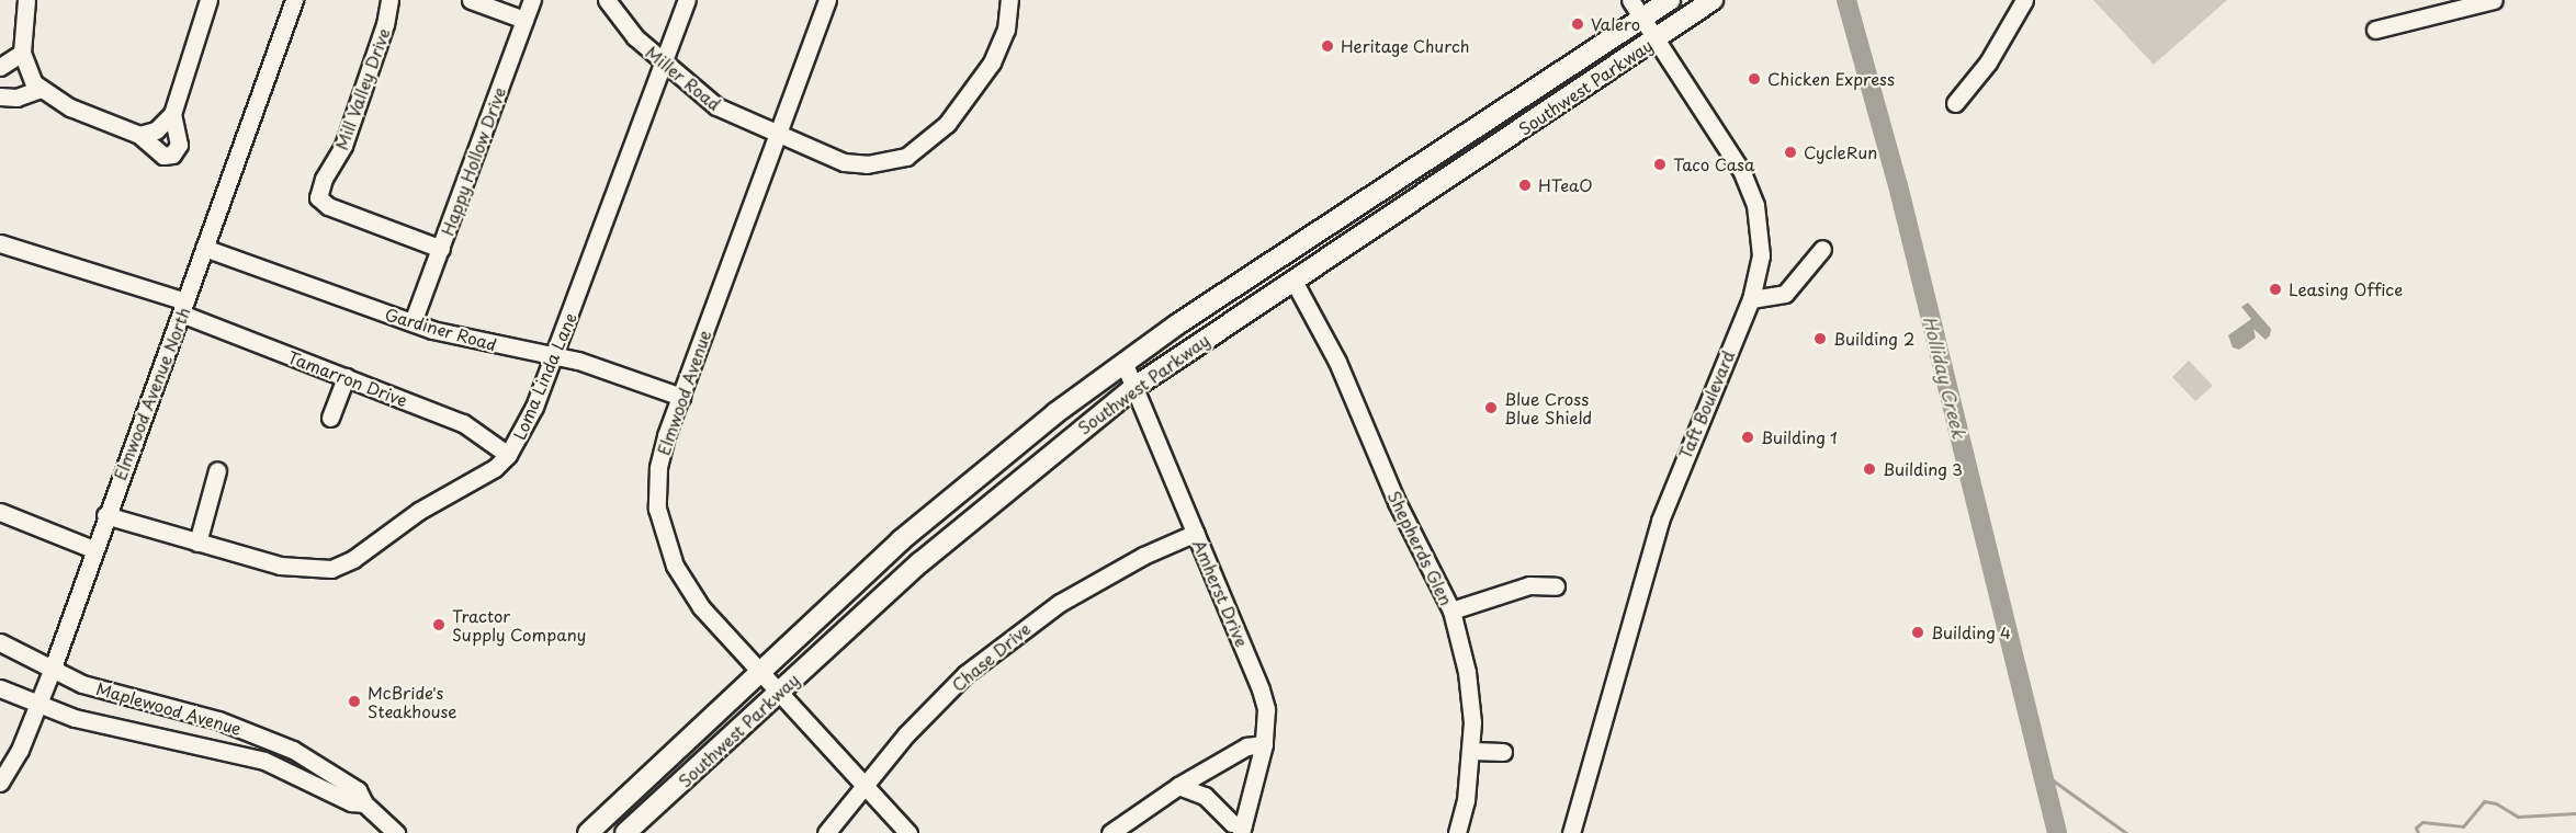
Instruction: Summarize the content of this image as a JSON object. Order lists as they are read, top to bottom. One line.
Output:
{"streets":{"main road":["Southwest Parkway"],"street":["Miller Road","Mill Valley Drive","Happy Hollow Drive","Gardiner Road","Loma Linda Lane","Tamarron Drive","Elmwood Avenue","Elmwood Avenue North","Taft Boulevard","Shepherds Glen","Amherst Drive","Chase Drive","Maplewood Avenue"]},"crossings":[["Miller Road","Loma Linda Lane"],["Miller Road","Elmwood Avenue"],["Southwest Parkway","Elmwood Avenue"],["Southwest Parkway","Taft Boulevard"],["Southwest Parkway","Shepherds Glen"],["Southwest Parkway","Amherst Drive"],["Mill Valley Drive","Happy Hollow Drive"],["Happy Hollow Drive","Gardiner Road"],["Gardiner Road","Loma Linda Lane"],["Gardiner Road","Elmwood Avenue"],["Gardiner Road","Elmwood Avenue North"],["Loma Linda Lane","Tamarron Drive"],["Loma Linda Lane","Elmwood Avenue North"],["Tamarron Drive","Elmwood Avenue North"],["Elmwood Avenue","Chase Drive"],["Elmwood Avenue North","Maplewood Avenue"],["Amherst Drive","Chase Drive"]],"water":["Holliday Creek"],"places":["Valero","Heritage Church","Chicken Express","CycleRun","Taco Casa","HTeaO","Leasing Office","Building 2","Blue Cross Blue Shield","Building 1","Building 3","Tractor Supply Company","Building 4","McBride's Steakhouse"]}
